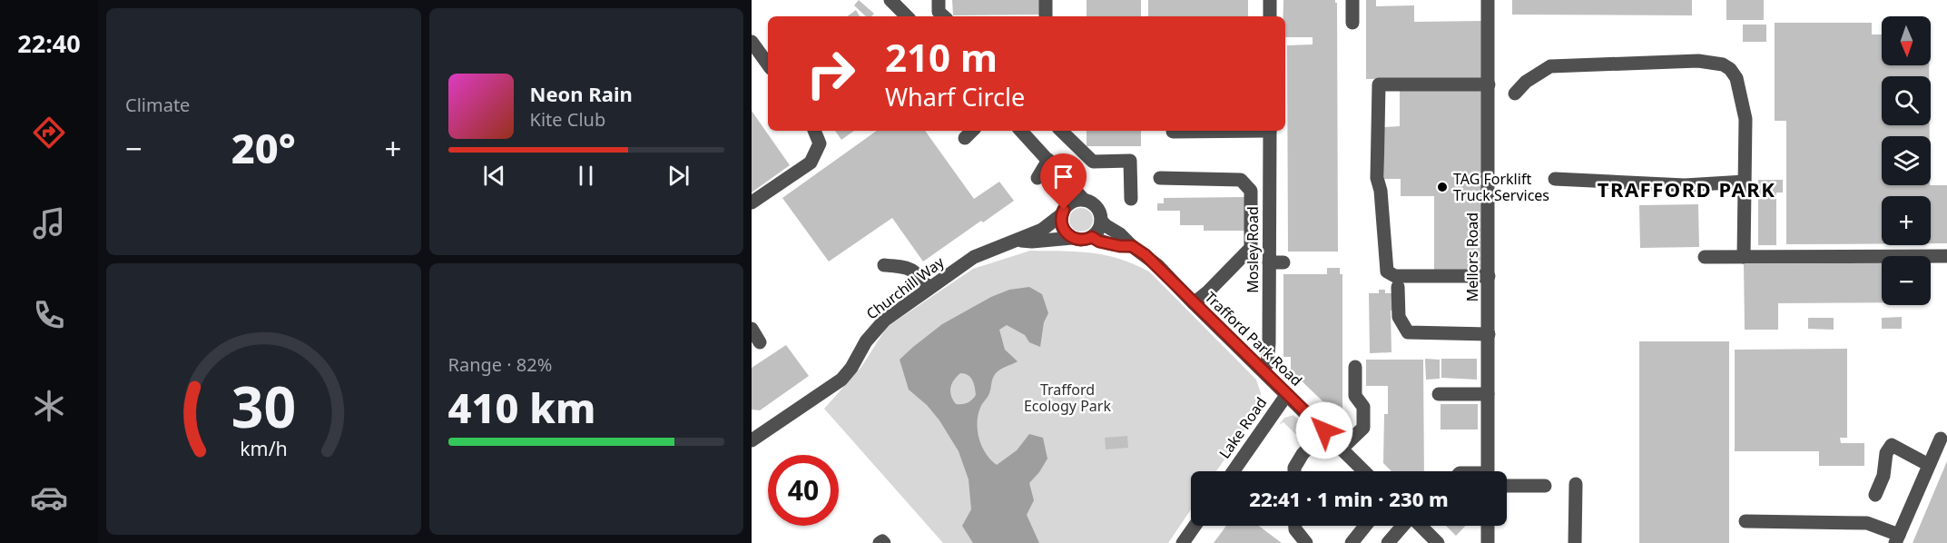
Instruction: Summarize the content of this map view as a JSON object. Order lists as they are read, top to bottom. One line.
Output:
{"streets":{"street":["Mosley Road","Mellors Road","Churchill Way","Trafford Park Road","Lake Road"]},"crossings":[["Mosley Road","Trafford Park Road"],["Churchill Way","Trafford Park Road"],["Trafford Park Road","Lake Road"]],"districts":["TRAFFORD PARK"],"parks":["Trafford Ecology Park"],"places":["TAG Forklift Truck Services"],"north":"bottom","page":{"tabs":"22:40","tile":["Climate",["Range · 82%","410 km"]],"map_buttons":["+","−"],"turn":["210 m","Wharf Circle"],"song":["Neon Rain","Kite Club"],"heat":["−","20°","+"],"limit":"40","trip":"22:41 · 1 min · 230 m","gauge":["30","km/h"]}}
